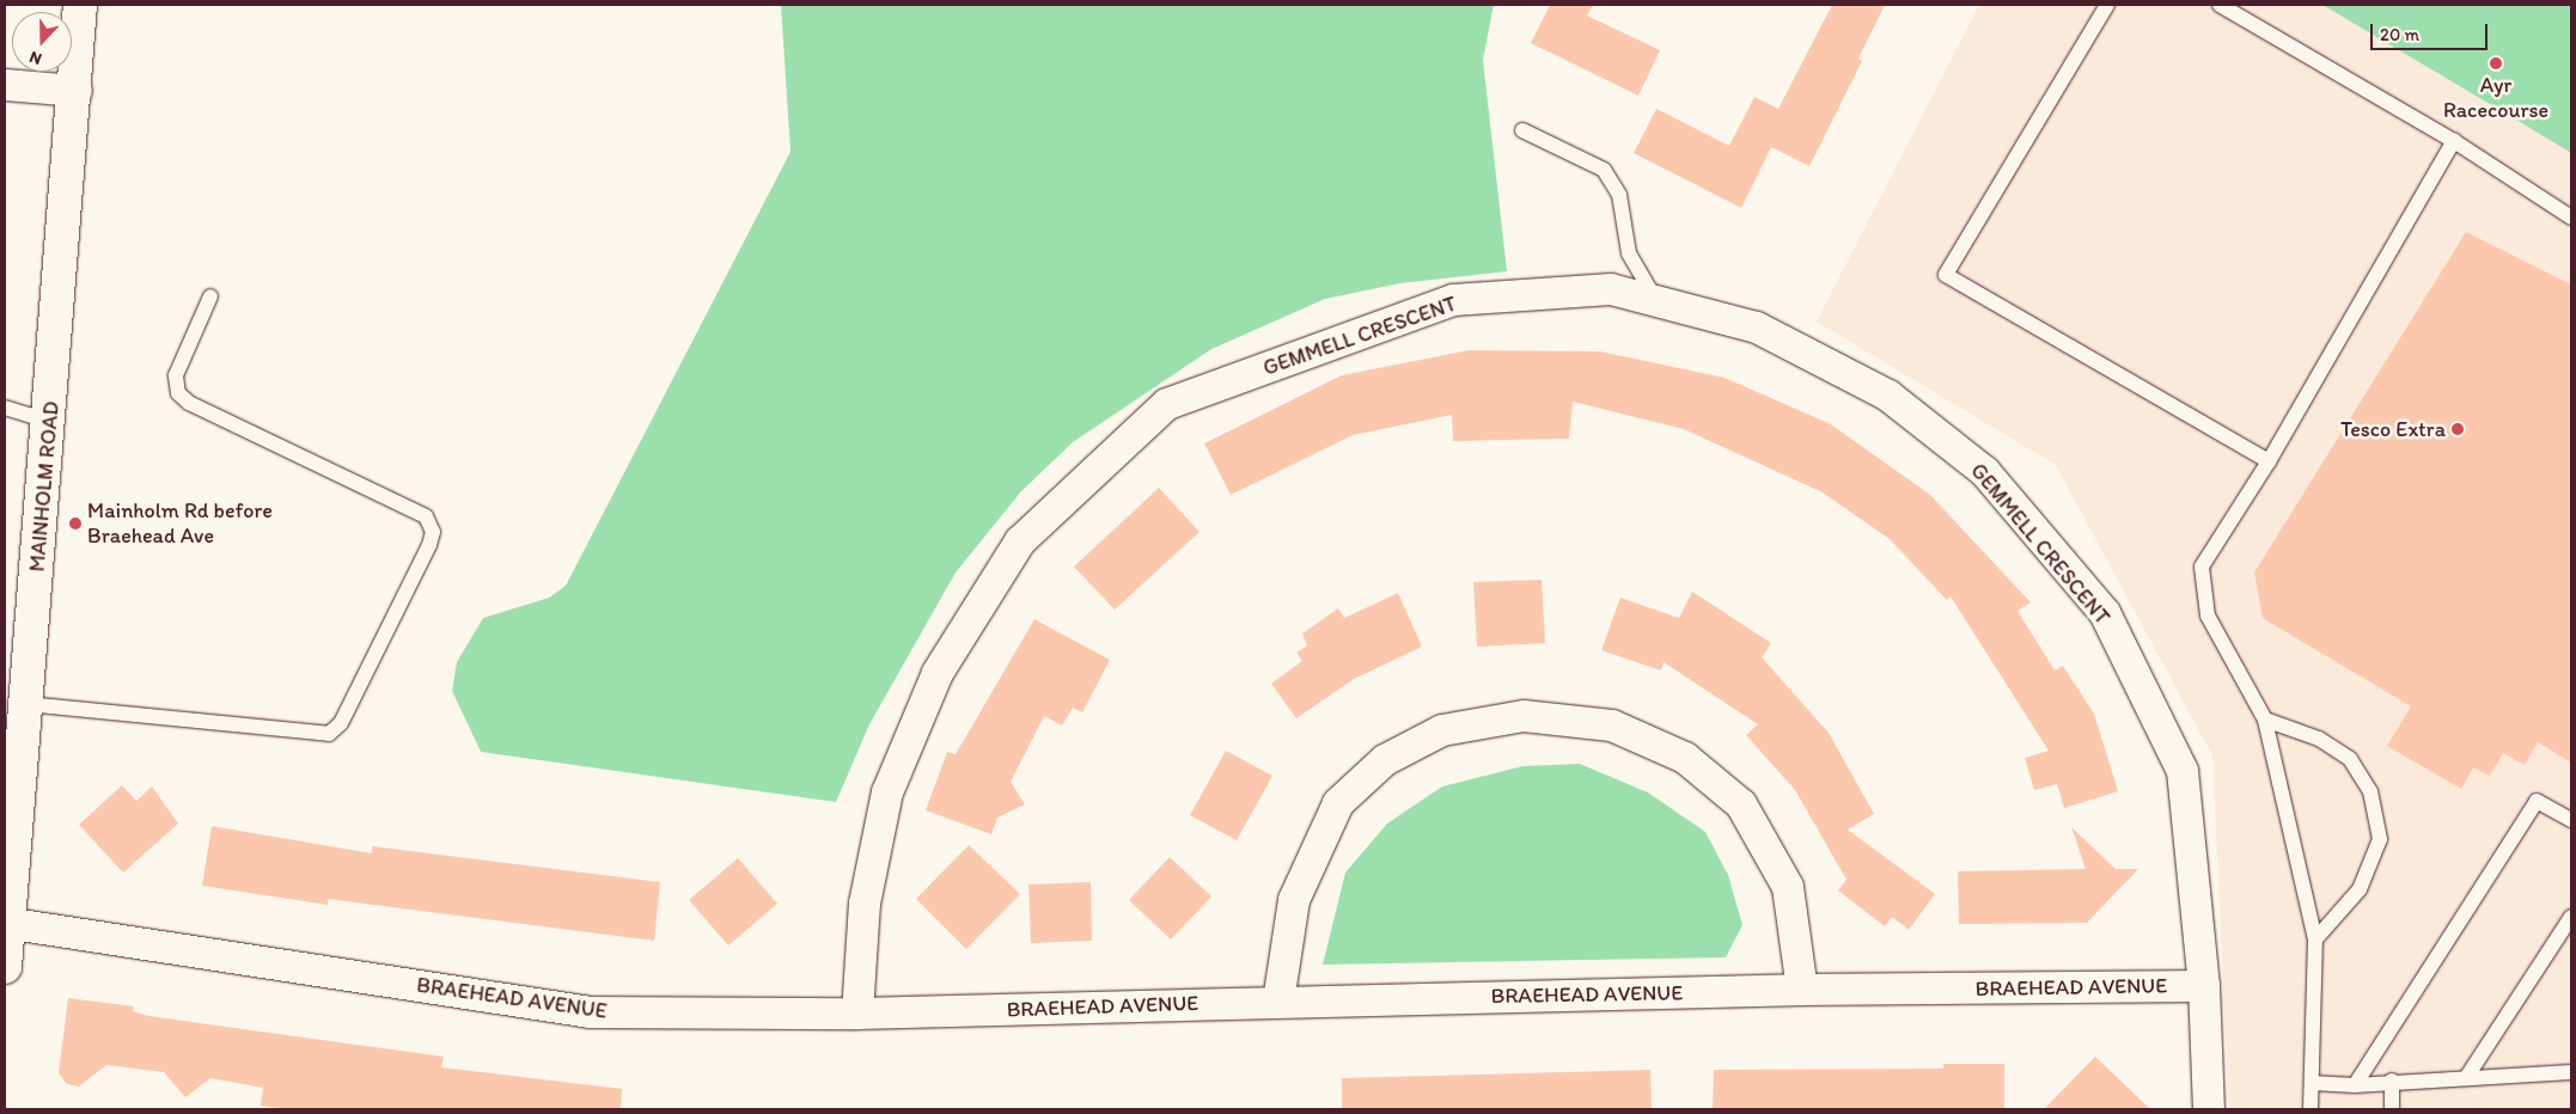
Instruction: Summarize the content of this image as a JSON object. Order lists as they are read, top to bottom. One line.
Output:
{"streets":{"street":["GEMMELL CRESCENT","MAINHOLM ROAD","BRAEHEAD AVENUE"]},"crossings":[["GEMMELL CRESCENT","BRAEHEAD AVENUE"],["MAINHOLM ROAD","BRAEHEAD AVENUE"]],"places":["Ayr Racecourse","Tesco Extra","Mainholm Rd before Braehead Ave"],"scale_bar":"20 m","north":"bottom"}
